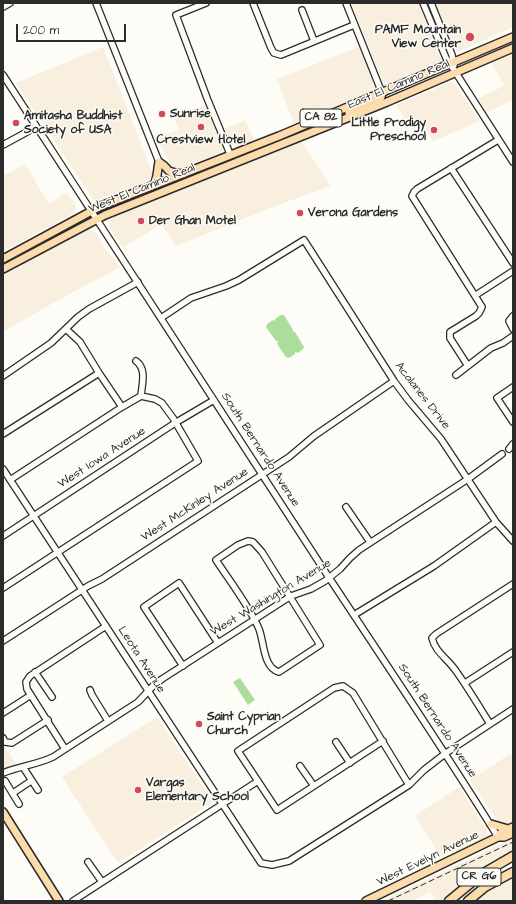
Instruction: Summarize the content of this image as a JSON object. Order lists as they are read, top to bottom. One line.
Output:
{"streets":{"highway":["CR G6"],"main road":["East El Camino Real","CA 82","West El Camino Real","West Evelyn Avenue"],"street":["Acalanes Drive","South Bernardo Avenue","West Iowa Avenue","West McKinley Avenue","West Washington Avenue","Leota Avenue"]},"crossings":[["East El Camino Real","West El Camino Real"],["West El Camino Real","South Bernardo Avenue"],["Acalanes Drive","South Bernardo Avenue"],["Acalanes Drive","West McKinley Avenue"],["Acalanes Drive","West Washington Avenue"],["South Bernardo Avenue","West Iowa Avenue"],["South Bernardo Avenue","West McKinley Avenue"],["South Bernardo Avenue","West Washington Avenue"],["South Bernardo Avenue","West Evelyn Avenue"],["West Iowa Avenue","Leota Avenue"],["West McKinley Avenue","Leota Avenue"],["West Washington Avenue","Leota Avenue"]],"places":["PAMF Mountain View Center","Sunrise","Amitasha Buddhist Society of USA","Crestview Hotel","Little Prodigy Preschool","Verona Gardens","Der Ghan Motel","Saint Cyprian Church","Vargas Elementary School"],"scale_bar":"200 m"}
